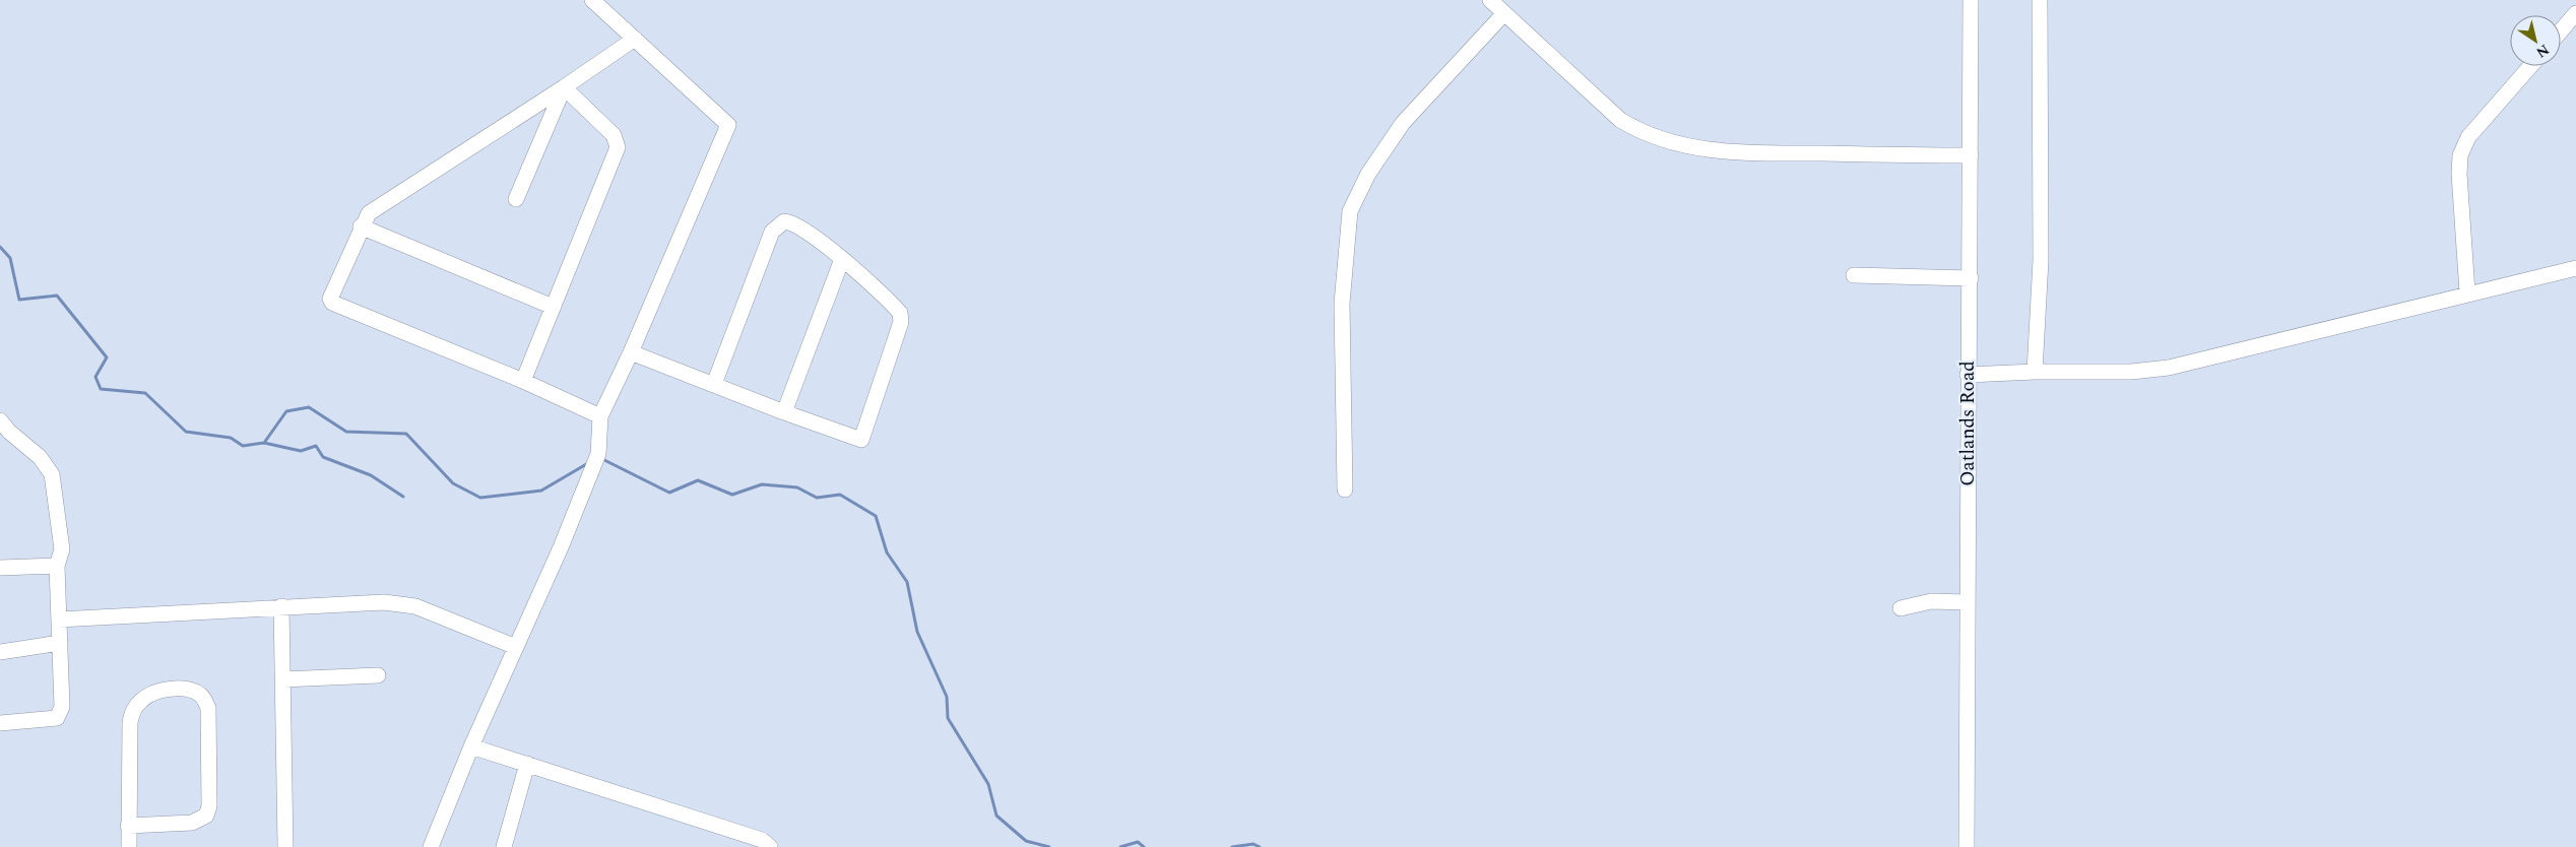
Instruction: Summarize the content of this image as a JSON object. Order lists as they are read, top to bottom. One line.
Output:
{"streets":{"street":["Oatlands Road"]},"north":"bottom right"}
